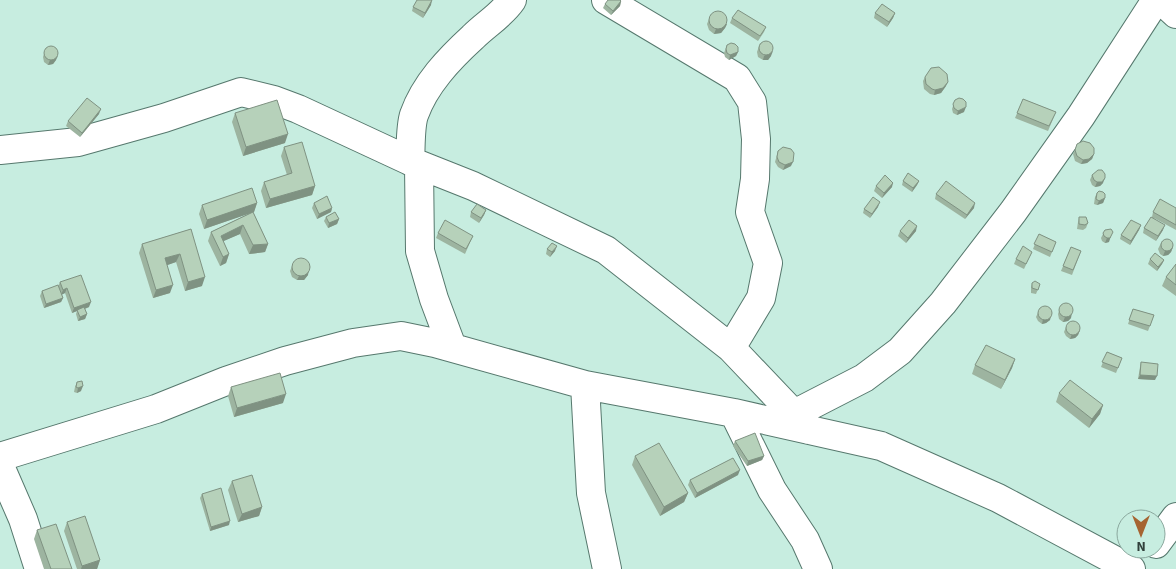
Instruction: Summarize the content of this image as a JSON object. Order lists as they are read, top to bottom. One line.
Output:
{"north":"bottom"}
